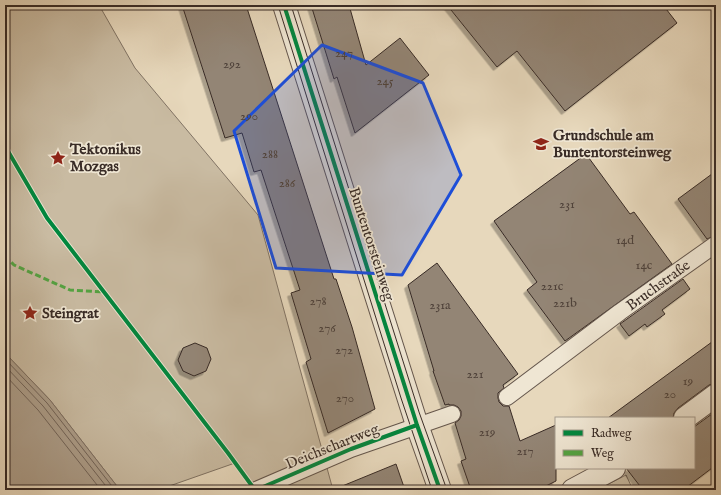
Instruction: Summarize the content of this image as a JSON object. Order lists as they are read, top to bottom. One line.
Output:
{"streets":{"street":["Buntentorsteinweg"],"lane":["Bruchstraße","Deichschartweg"]},"crossings":[["Buntentorsteinweg","Deichschartweg"]],"places":{"school or university":["Grundschule am Buntentorsteinweg"],"place":["Tektonikus Mozgas","Steingrat"]},"house_numbers":["247","292","245","290","288","286","231","14d","14c","221c","278","221b","231a","276","272","221","19","20","270","219","217"],"legend":["Radweg","Weg"]}
